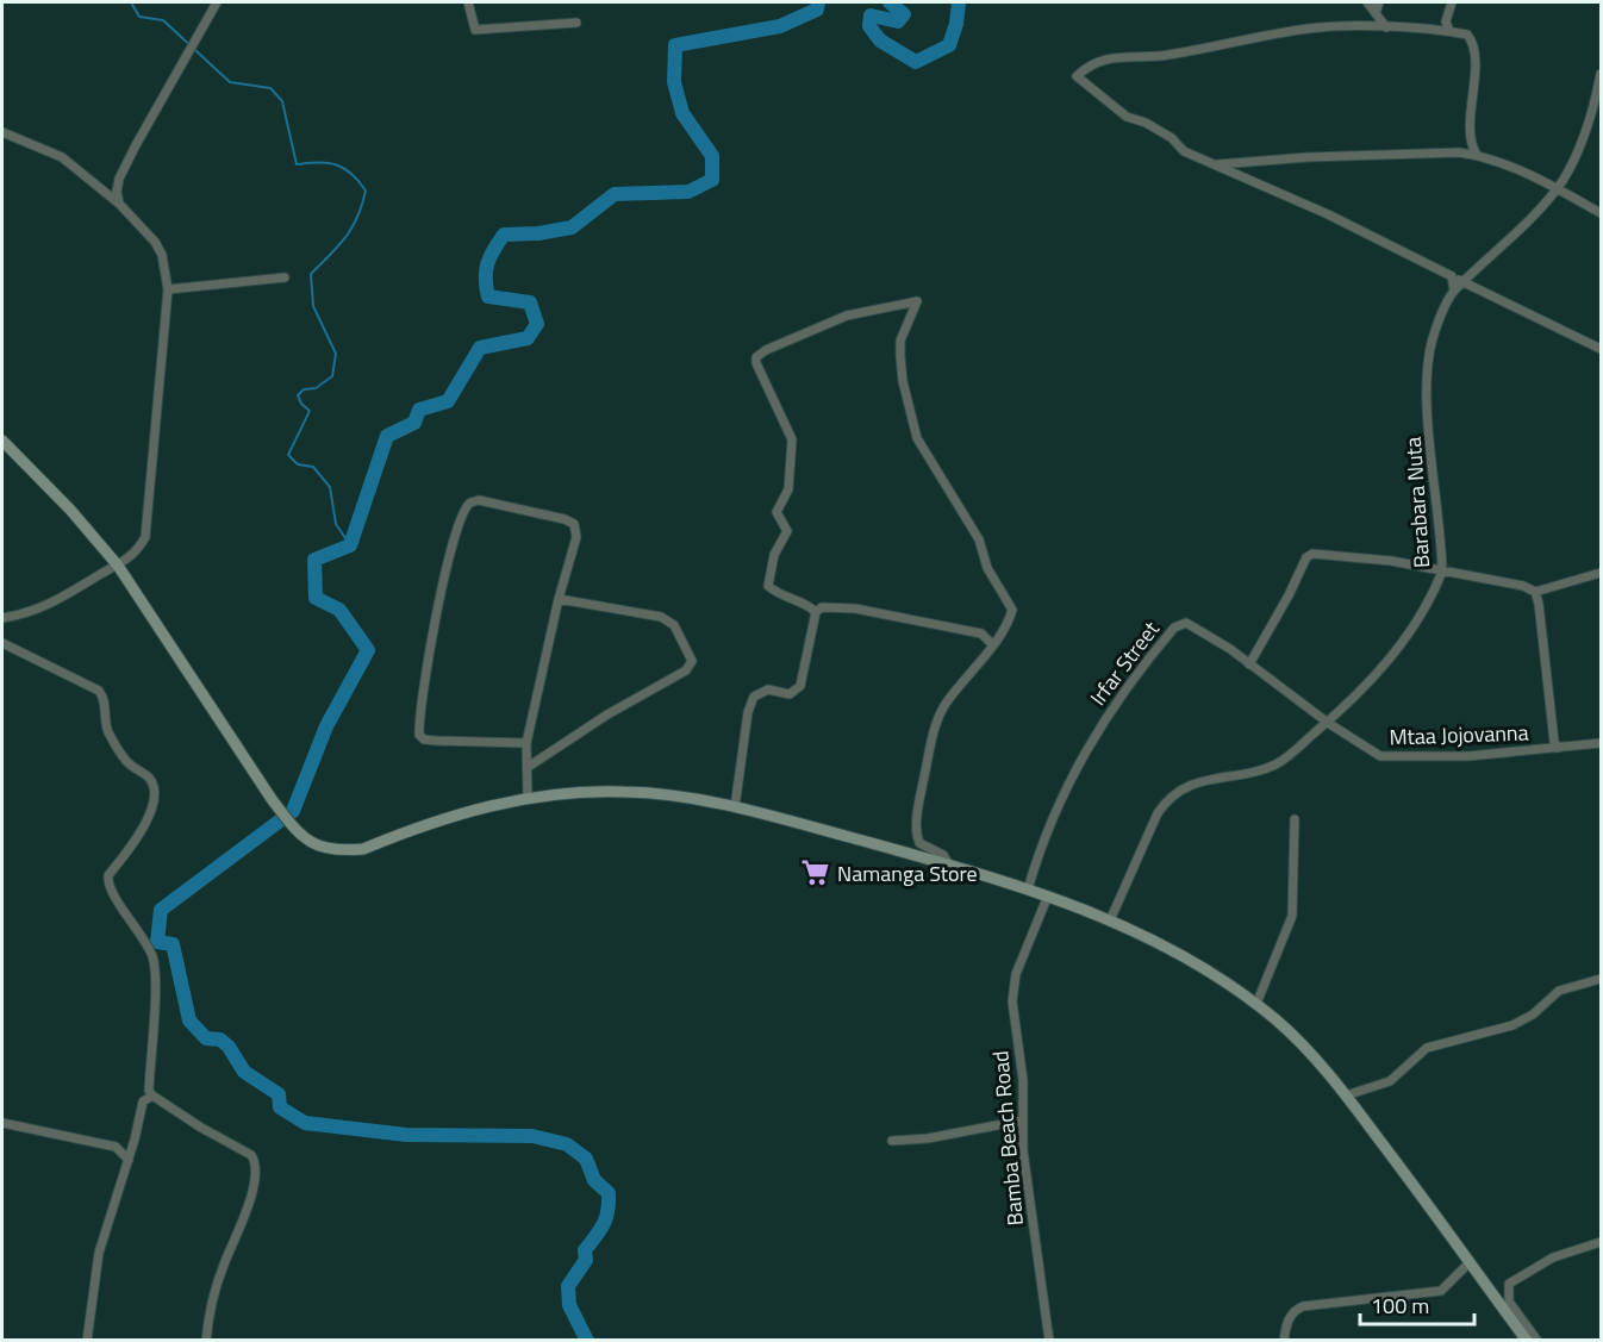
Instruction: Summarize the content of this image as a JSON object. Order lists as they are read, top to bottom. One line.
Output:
{"streets":{"street":["Barabara Nuta","Irfar Street","Mtaa Jojovanna","Bamba Beach Road"]},"crossings":[["Barabara Nuta","Irfar Street"],["Barabara Nuta","Mtaa Jojovanna"],["Irfar Street","Mtaa Jojovanna"]],"places":{"supermarket":["Namanga Store"]},"scale_bar":"100 m"}
